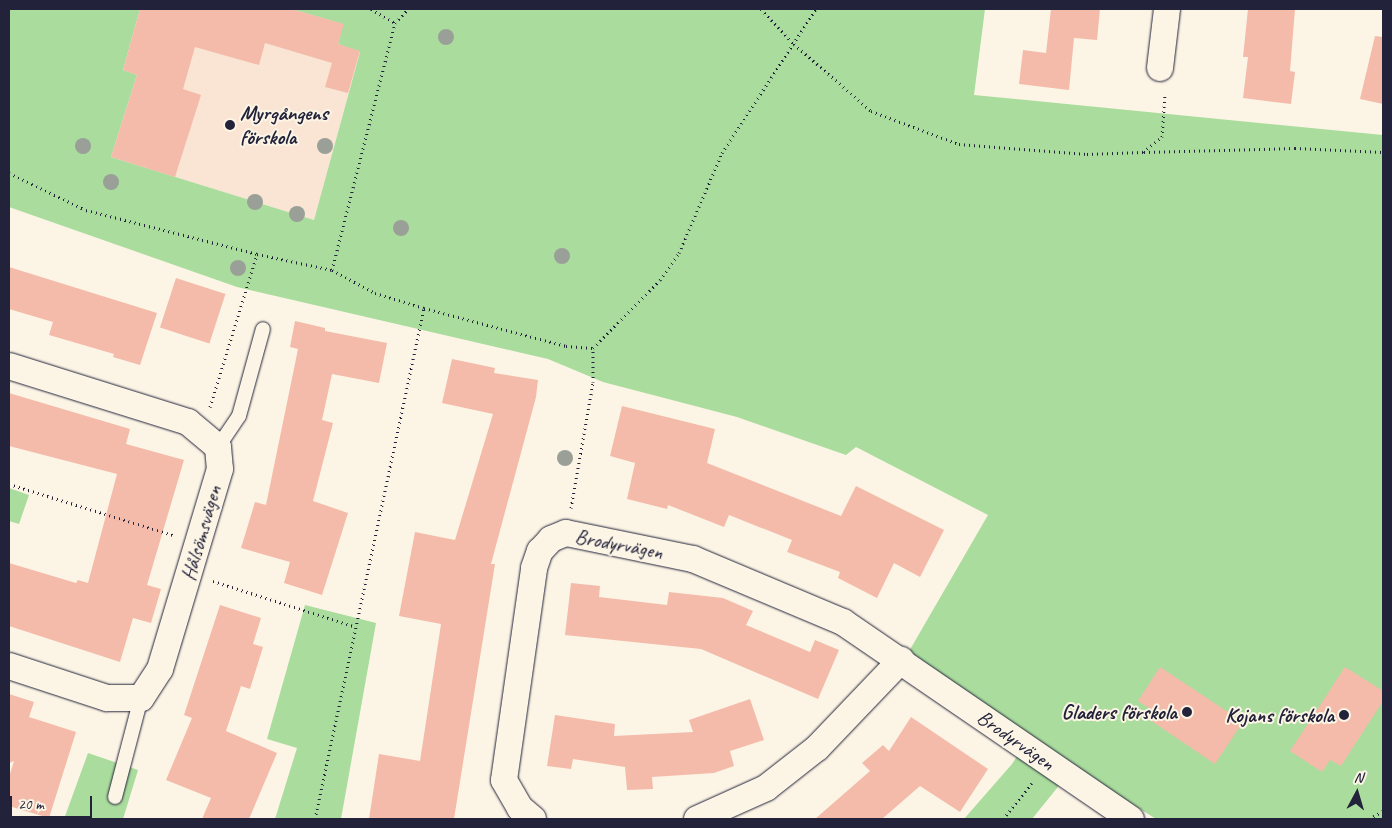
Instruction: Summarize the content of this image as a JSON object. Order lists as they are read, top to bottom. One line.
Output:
{"streets":{"street":["Hålsömsvägen","Brodyrvägen"]},"places":["Myrgångens förskola","Gladers förskola","Kojans förskola"],"scale_bar":"20 m","north":"top"}
